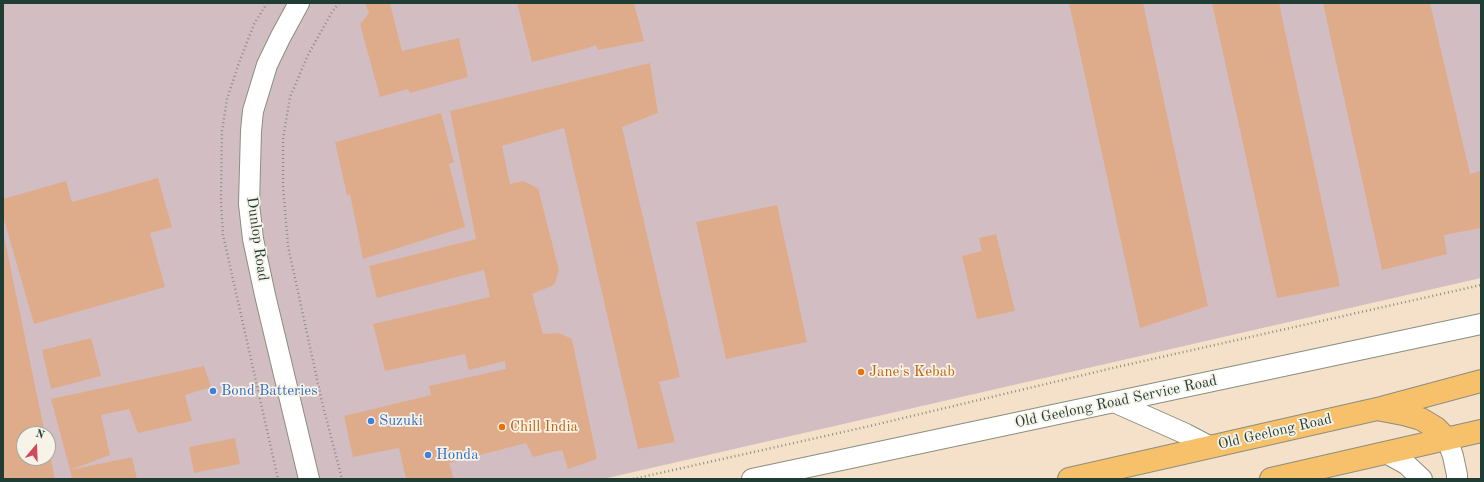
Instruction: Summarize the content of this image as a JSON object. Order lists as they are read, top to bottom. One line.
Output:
{"streets":{"main road":["Old Geelong Road"],"street":["Dunlop Road","Old Geelong Road Service Road"]},"places":["Jane's Kebab","Bond Batteries","Suzuki","Chill India","Honda"],"north":"top"}
